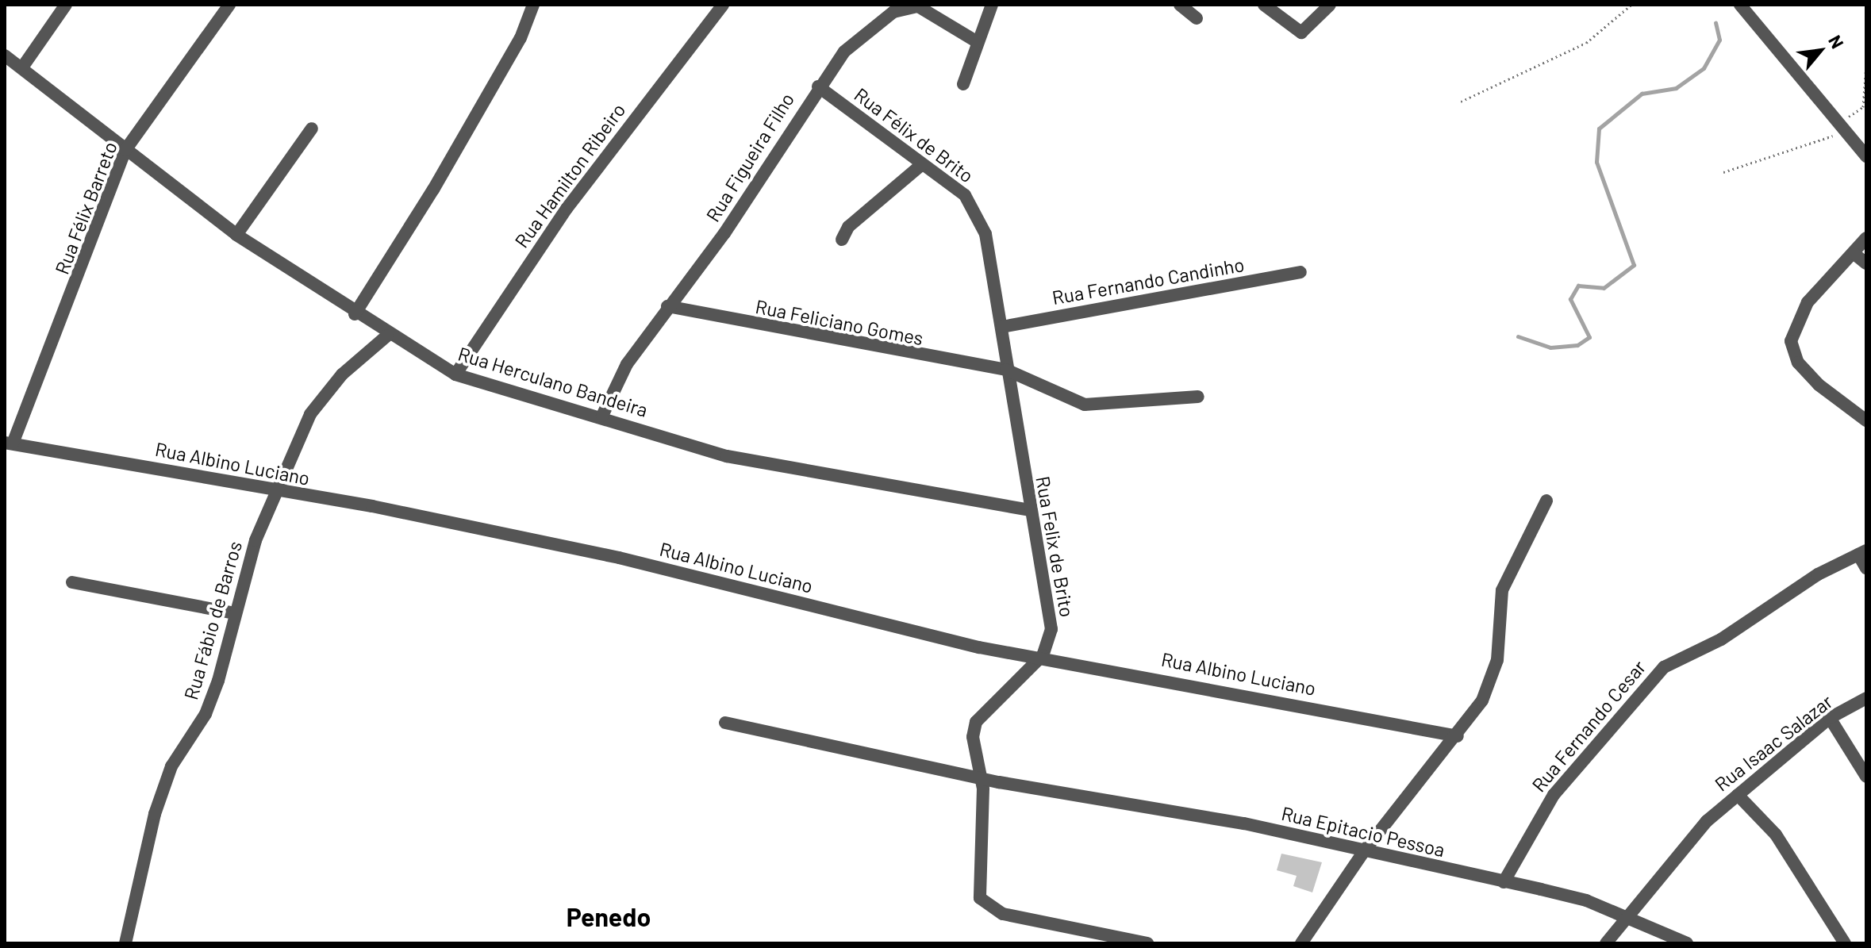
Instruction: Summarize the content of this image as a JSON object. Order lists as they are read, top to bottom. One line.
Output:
{"streets":{"street":["Rua Félix de Brito","Rua Figueira Filho","Rua Hamilton Ribeiro","Rua Félix Barreto","Rua Fernando Candinho","Rua Feliciano Gomes","Rua Herculano Bandeira","Rua Albino Luciano","Rua Felix de Brito","Rua Fábio de Barros","Rua Fernando Cesar","Rua Isaac Salazar","Rua Epitacio Pessoa"]},"crossings":[["Rua Félix de Brito","Rua Figueira Filho"],["Rua Félix de Brito","Rua Fernando Candinho"],["Rua Félix de Brito","Rua Feliciano Gomes"],["Rua Félix de Brito","Rua Felix de Brito"],["Rua Figueira Filho","Rua Feliciano Gomes"],["Rua Figueira Filho","Rua Herculano Bandeira"],["Rua Hamilton Ribeiro","Rua Herculano Bandeira"],["Rua Félix Barreto","Rua Herculano Bandeira"],["Rua Félix Barreto","Rua Albino Luciano"],["Rua Feliciano Gomes","Rua Felix de Brito"],["Rua Herculano Bandeira","Rua Felix de Brito"],["Rua Herculano Bandeira","Rua Fábio de Barros"],["Rua Albino Luciano","Rua Felix de Brito"],["Rua Albino Luciano","Rua Fábio de Barros"],["Rua Fernando Cesar","Rua Epitacio Pessoa"],["Rua Isaac Salazar","Rua Epitacio Pessoa"]],"districts":["Penedo"],"north":"top right"}
